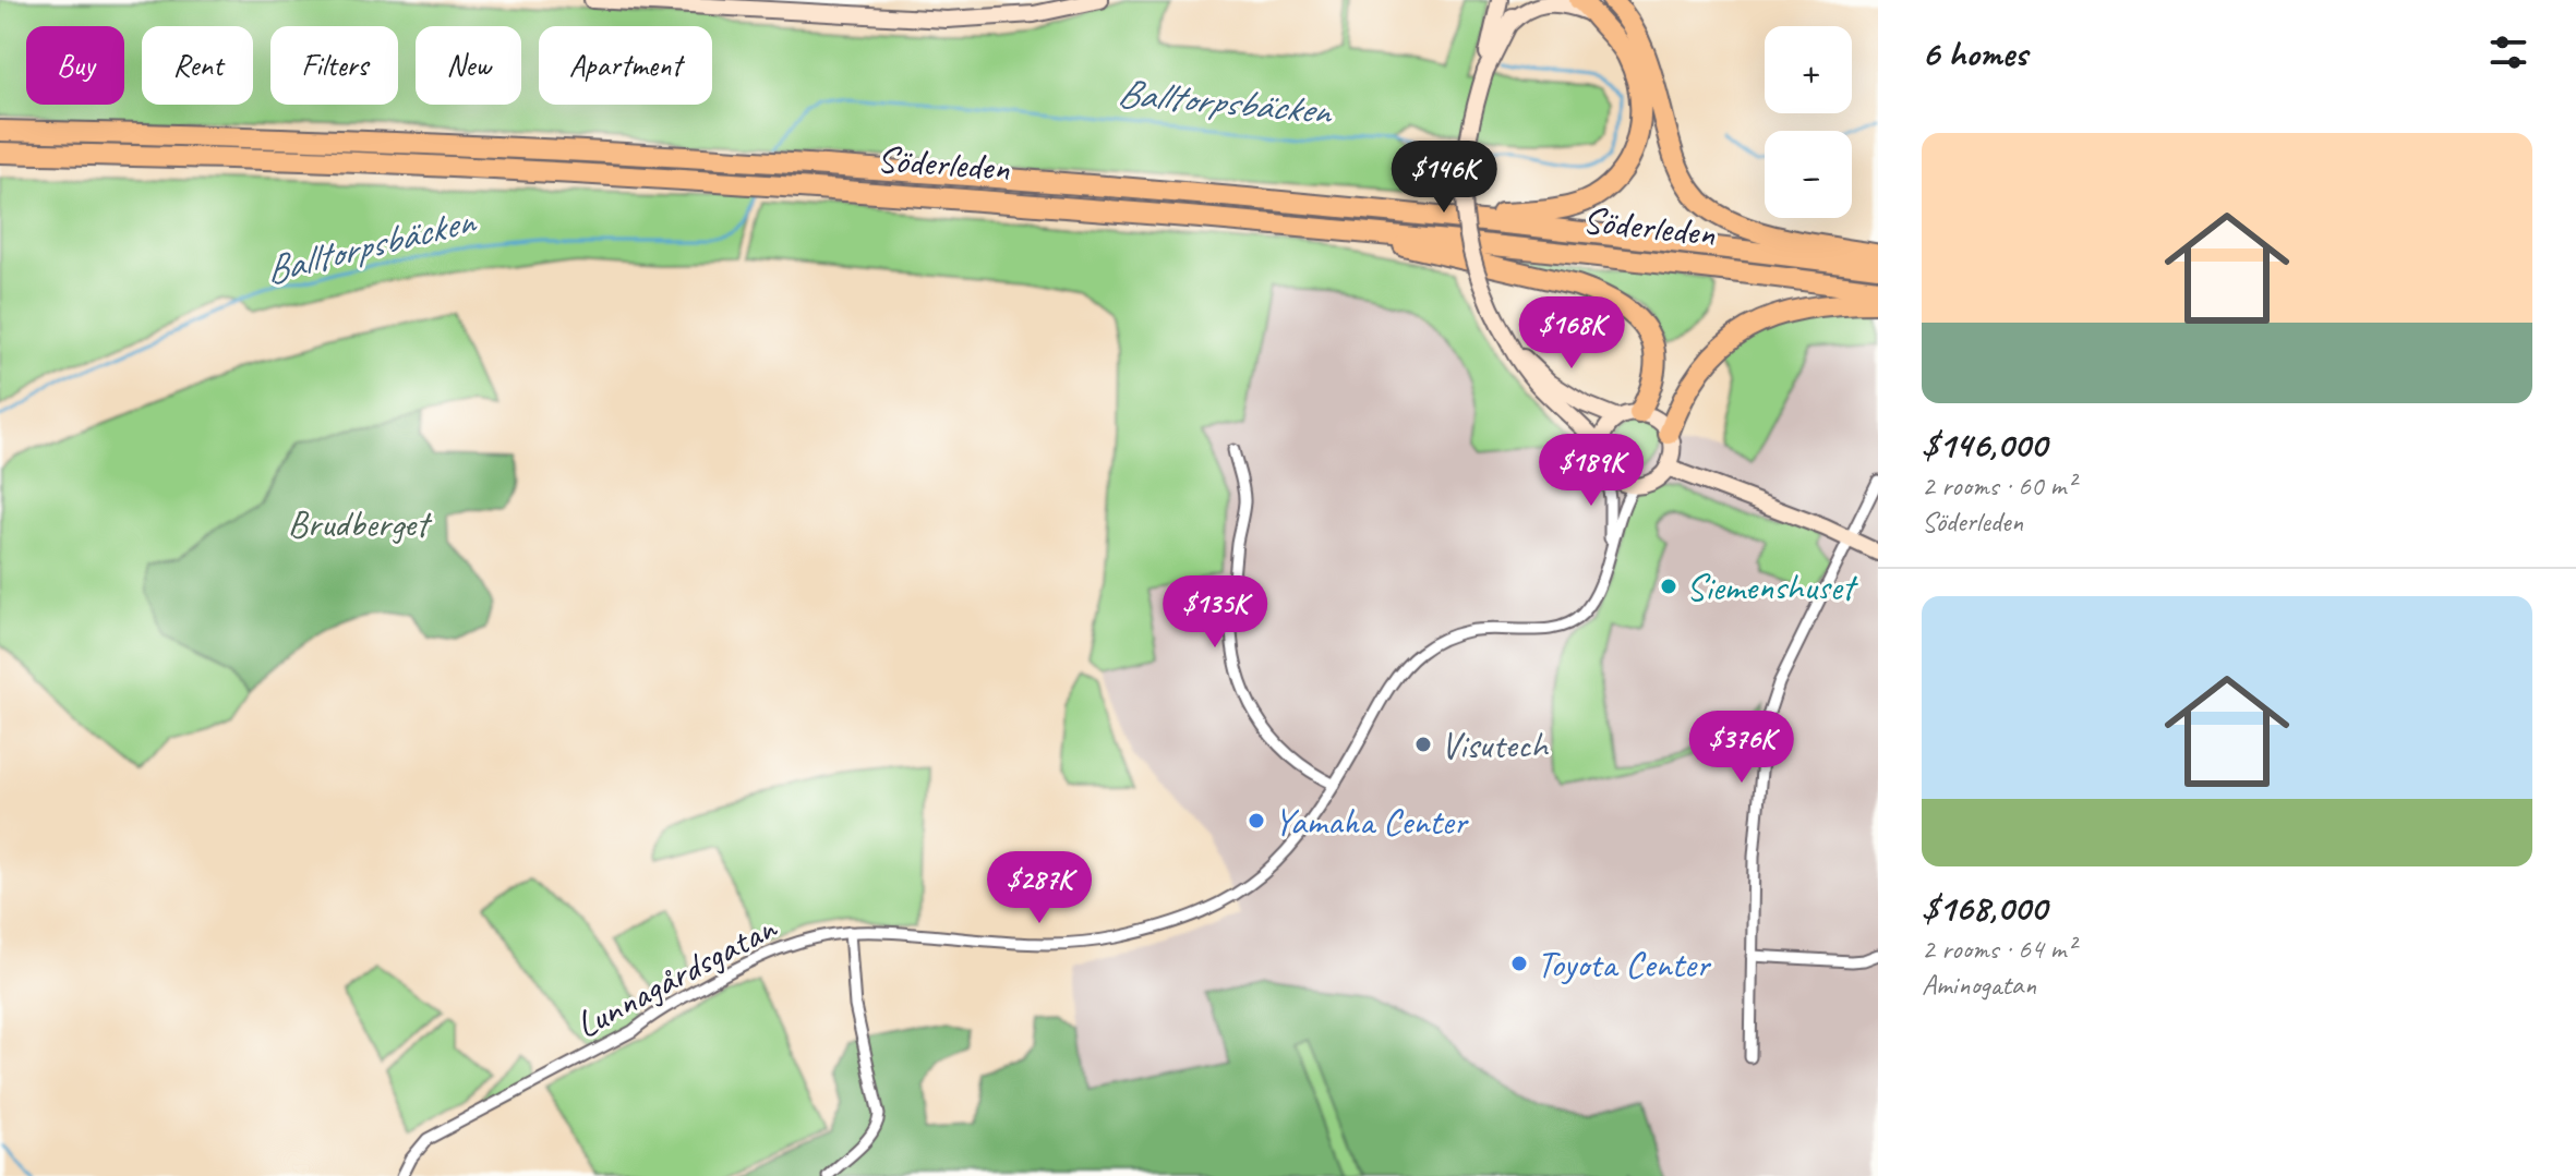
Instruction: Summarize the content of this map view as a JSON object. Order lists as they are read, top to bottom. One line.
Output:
{"streets":{"highway":["Söderleden"],"street":["Lunnagårdsgatan"]},"water":["Balltorpsbäcken"],"parks":["Brudberget"],"places":["Siemenshuset","Visutech","Yamaha Center","Toyota Center"],"page":{"heading":"6 homes","map_buttons":["+","−"],"chip":["Buy","Rent","Filters","New","Apartment"],"list":[{"name":"$146,000","note":"2 rooms · 60 m² · Söderleden"},{"name":"$168,000","note":"2 rooms · 64 m² · Aminogatan"}],"price":["$146K","$168K","$189K","$135K","$376K","$287K"]}}
